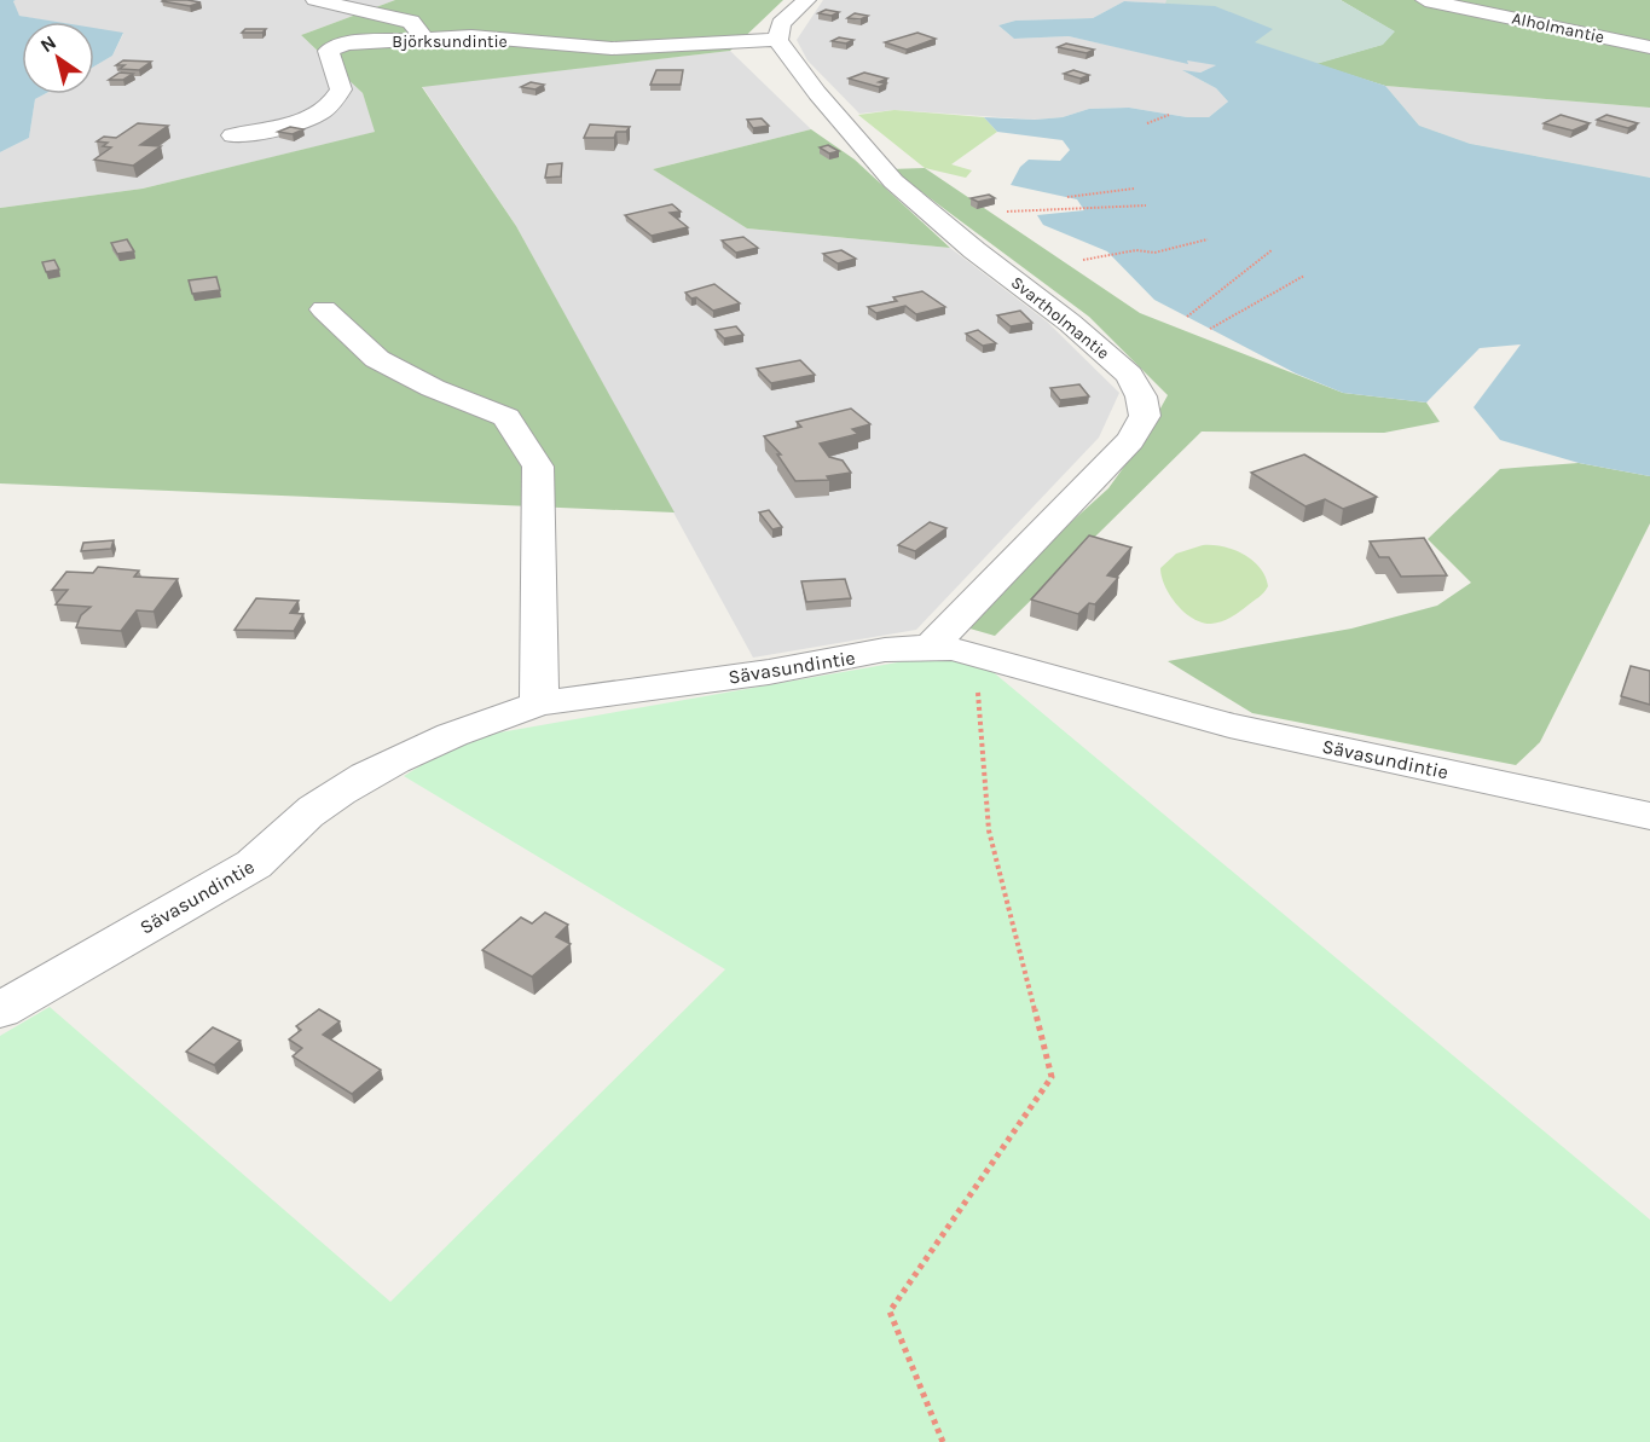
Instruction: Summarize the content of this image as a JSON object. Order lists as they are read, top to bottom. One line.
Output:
{"streets":{"street":["Alholmantie","Björksundintie","Svartholmantie","Sävasundintie"]},"crossings":[["Björksundintie","Svartholmantie"],["Svartholmantie","Sävasundintie"]],"north":"top left"}
